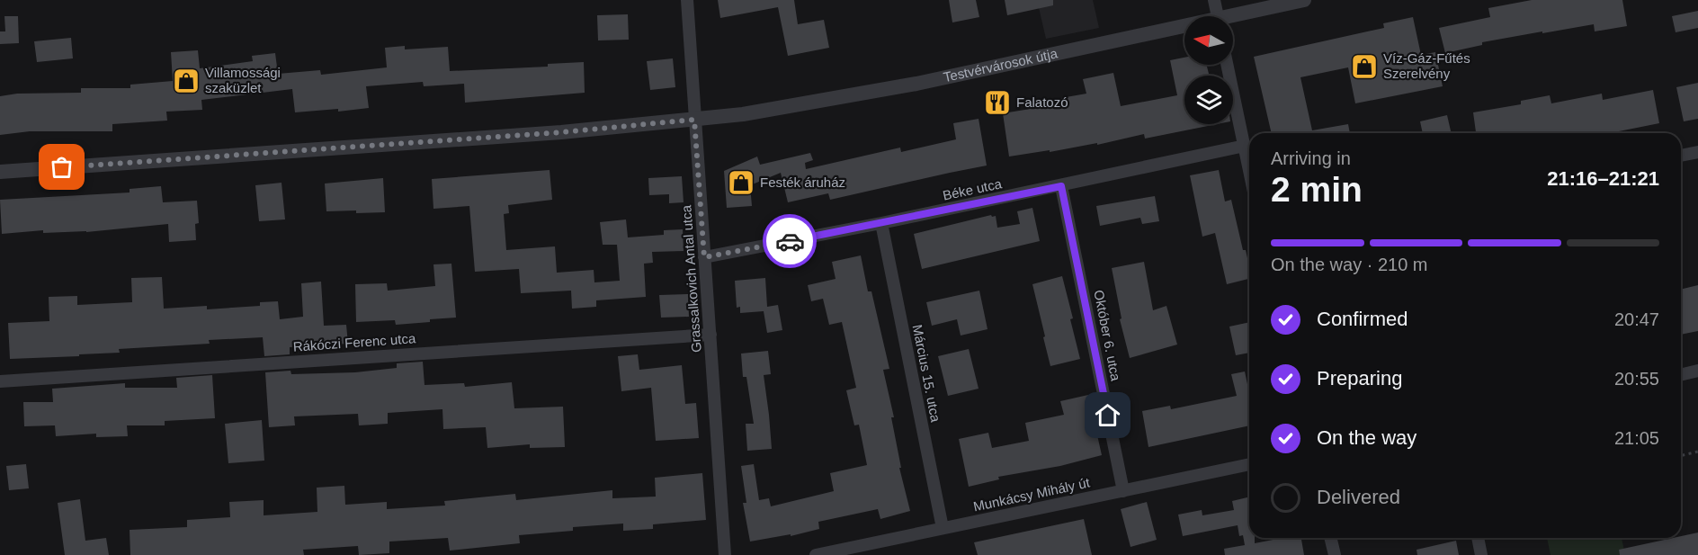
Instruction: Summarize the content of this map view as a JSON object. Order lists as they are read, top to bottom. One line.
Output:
{"streets":{"street":["Testvérvárosok útja","Béke utca","Grassalkovich Antal utca","Október 6. utca","Rákóczi Ferenc utca","Március 15. utca","Munkácsy Mihály út"]},"crossings":[["Testvérvárosok útja","Grassalkovich Antal utca"],["Béke utca","Grassalkovich Antal utca"],["Béke utca","Október 6. utca"],["Béke utca","Március 15. utca"],["Grassalkovich Antal utca","Rákóczi Ferenc utca"],["Október 6. utca","Munkácsy Mihály út"],["Március 15. utca","Munkácsy Mihály út"]],"places":{"shop":["Víz-Gáz-Fűtés Szerelvény","Villamossági szaküzlet","Festék áruház"],"restaurant":["Falatozó"]},"north":"left","page":{"heading":["2 min","Arriving in","21:16–21:21"],"bar":"On the way · 210 m","list":[["Confirmed","20:47"],["Preparing","20:55"],["On the way","21:05"],"Delivered"]}}
